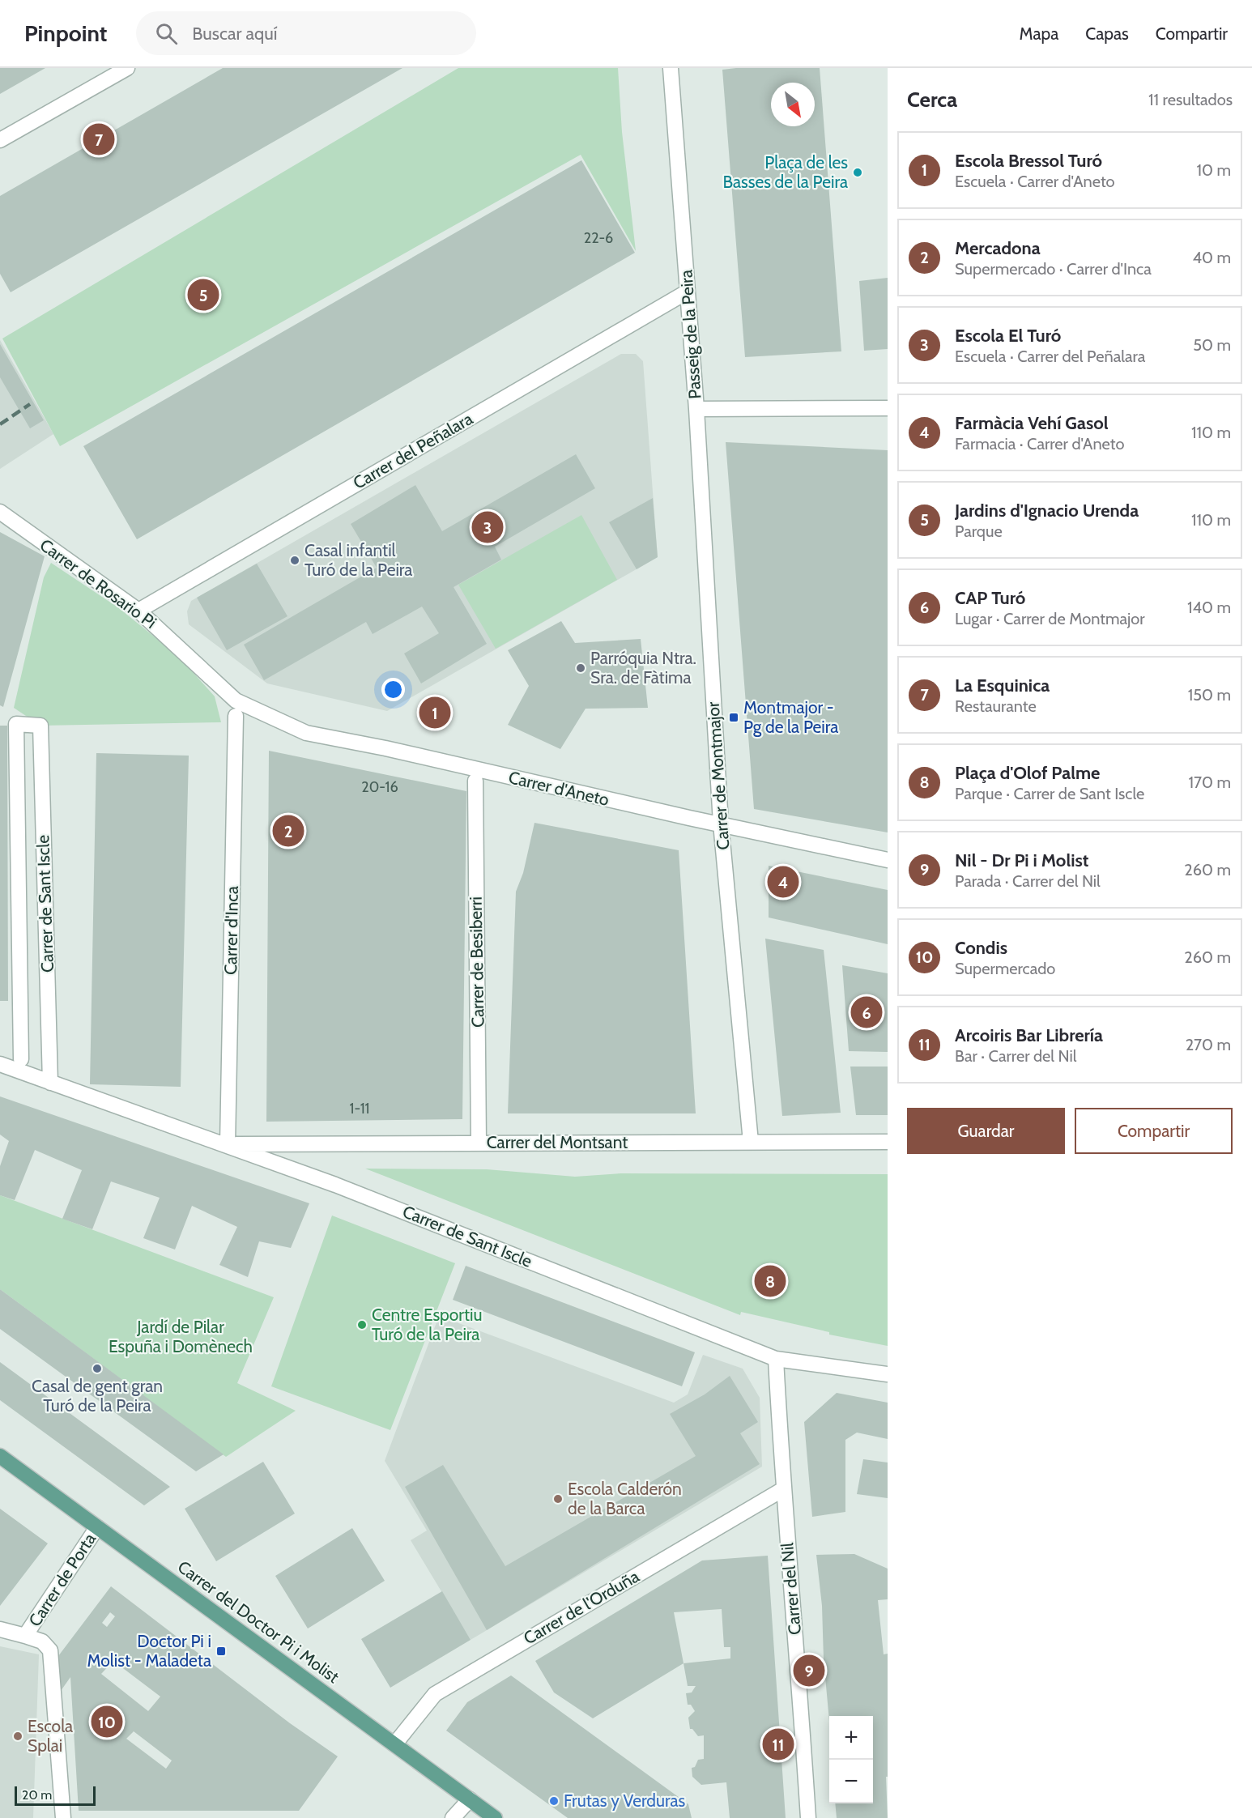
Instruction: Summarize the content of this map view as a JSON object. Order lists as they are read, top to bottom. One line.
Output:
{"streets":{"main road":["Carrer del Doctor Pi i Molist"],"street":["Passeig de la Peira","Carrer del Peñalara","Carrer de Rosario Pi","Carrer de Montmajor","Carrer d'Aneto","Carrer de Sant Iscle","Carrer d'Inca","Carrer de Besiberri","Carrer del Montsant","Carrer de Porta","Carrer del Nil","Carrer de l'Orduña"]},"crossings":[["Passeig de la Peira","Carrer del Peñalara"],["Passeig de la Peira","Carrer de Montmajor"],["Carrer del Peñalara","Carrer de Rosario Pi"],["Carrer de Rosario Pi","Carrer d'Aneto"],["Carrer de Montmajor","Carrer d'Aneto"],["Carrer de Montmajor","Carrer del Montsant"],["Carrer de Sant Iscle","Carrer d'Inca"],["Carrer de Sant Iscle","Carrer del Montsant"],["Carrer de Sant Iscle","Carrer del Nil"],["Carrer d'Inca","Carrer del Montsant"],["Carrer de Besiberri","Carrer del Montsant"],["Carrer de Porta","Carrer del Doctor Pi i Molist"],["Carrer del Nil","Carrer de l'Orduña"],["Carrer de l'Orduña","Carrer del Doctor Pi i Molist"]],"parks":["Jardí de Pilar Espuña i Domènech"],"places":{"other":["Plaça de les Basses de la Peira","Casal infantil Turó de la Peira","Parróquia Ntra. Sra. de Fàtima","Centre Esportiu Turó de la Peira","Casal de gent gran Turó de la Peira","Escola Calderón de la Barca","Escola Splai","Frutas y Verduras"],"transit":["Montmajor - Pg de la Peira","Doctor Pi i Molist - Maladeta"]},"house_numbers":["22-6","20-16","1-11"],"scale_bar":"20 m","north":"bottom right","page":{"header":"Pinpoint","search":"Buscar aquí","nav":["Mapa","Capas","Compartir"],"heading":["Cerca","11 resultados"],"pins":["7","5","3","1","2","4","6","8","9","10","11"],"list":[{"mark":"1","name":"Escola Bressol Turó","note":"Escuela · Carrer d'Aneto","value":"10 m"},{"mark":"2","name":"Mercadona","note":"Supermercado · Carrer d'Inca","value":"40 m"},{"mark":"3","name":"Escola El Turó","note":"Escuela · Carrer del Peñalara","value":"50 m"},{"mark":"4","name":"Farmàcia Vehí Gasol","note":"Farmacia · Carrer d'Aneto","value":"110 m"},{"mark":"5","name":"Jardins d'Ignacio Urenda","note":"Parque","value":"110 m"},{"mark":"6","name":"CAP Turó","note":"Lugar · Carrer de Montmajor","value":"140 m"},{"mark":"7","name":"La Esquinica","note":"Restaurante","value":"150 m"},{"mark":"8","name":"Plaça d'Olof Palme","note":"Parque · Carrer de Sant Iscle","value":"170 m"},{"mark":"9","name":"Nil - Dr Pi i Molist","note":"Parada · Carrer del Nil","value":"260 m"},{"mark":"10","name":"Condis","note":"Supermercado","value":"260 m"},{"mark":"11","name":"Arcoiris Bar Librería","note":"Bar · Carrer del Nil","value":"270 m"}],"buttons":["Guardar","Compartir"],"map_buttons":["+","−"],"scale":"20 m"}}
